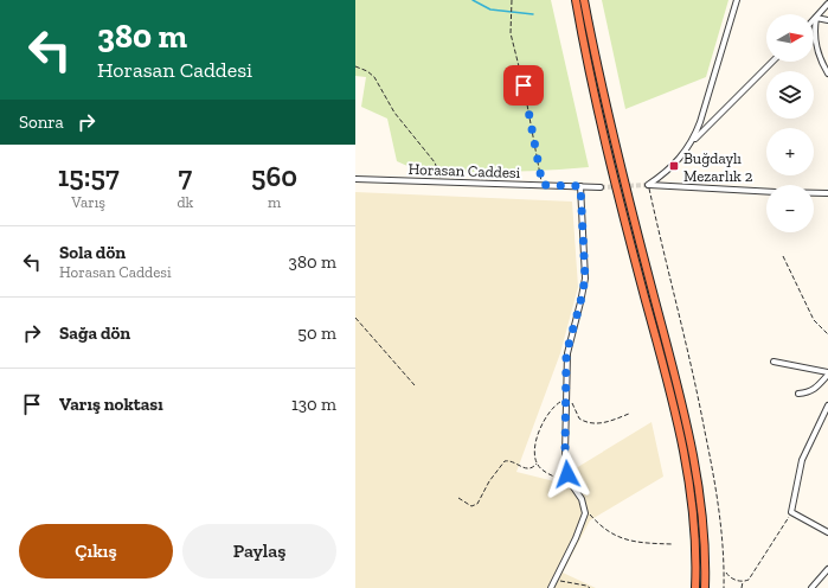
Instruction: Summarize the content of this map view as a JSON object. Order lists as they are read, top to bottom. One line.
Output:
{"streets":{"street":["Horasan Caddesi"]},"places":{"transit":["Buğdaylı Mezarlık 2"]},"north":"right","page":{"turn":["380 m","Horasan Caddesi"],"map_buttons":["+","−"],"then":"Sonra","eta":["15:57","Varış","7","dk","560","m"],"list":[{"name":"Sola dön","note":"Horasan Caddesi","value":"380 m"},{"name":"Sağa dön","value":"50 m"},{"name":"Varış noktası","value":"130 m"}],"buttons":["Çıkış","Paylaş"]}}
